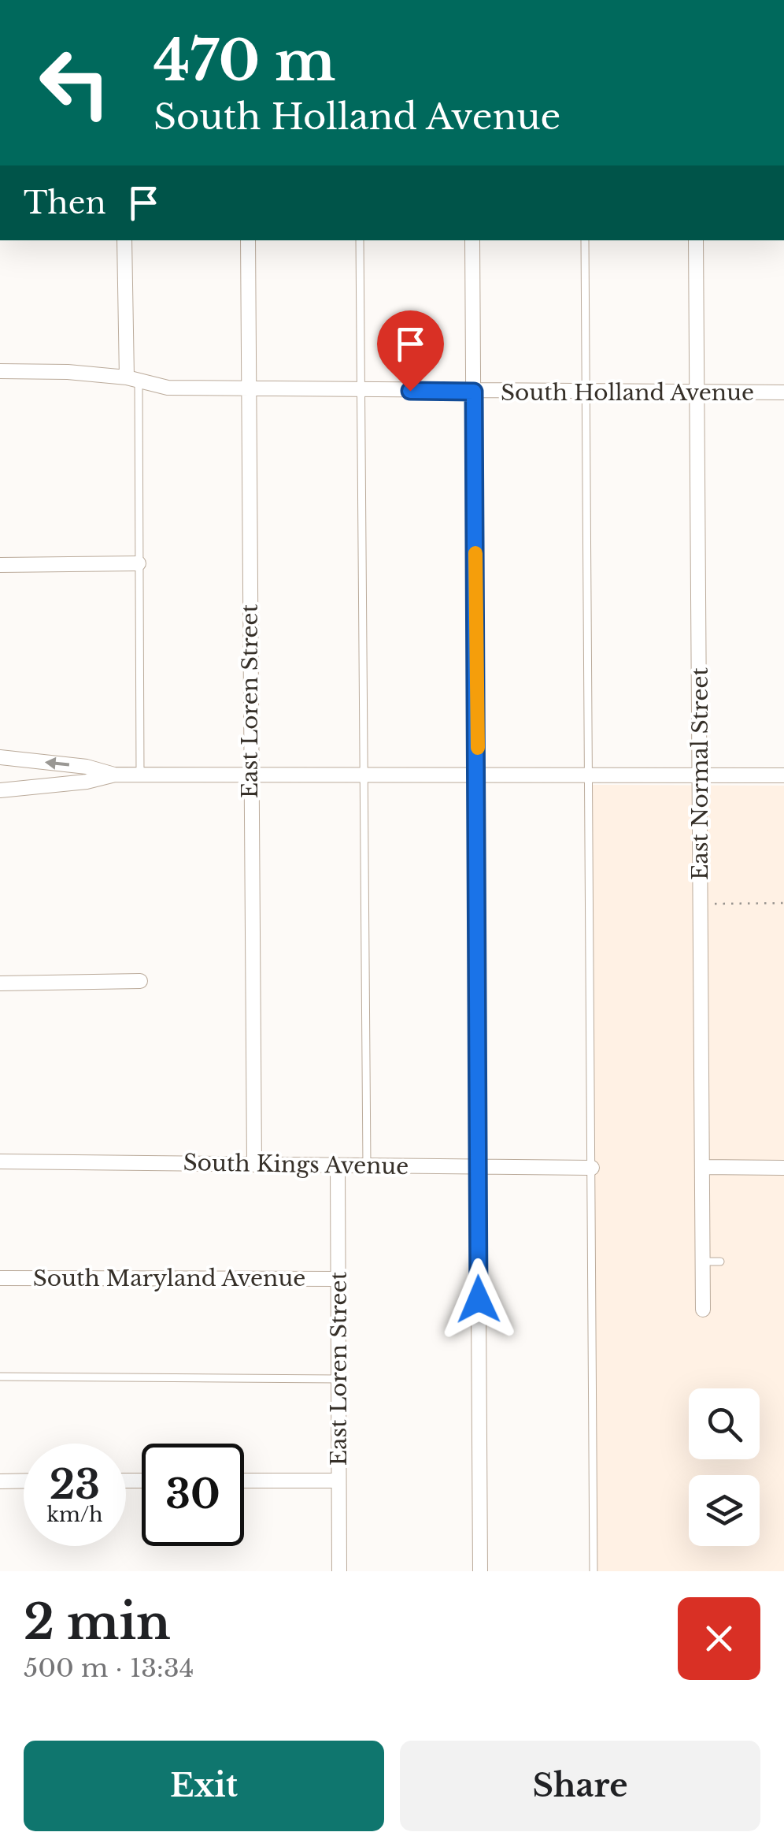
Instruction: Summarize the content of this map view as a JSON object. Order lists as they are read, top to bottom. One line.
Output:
{"streets":{"street":["South Holland Avenue","East Loren Street","East Normal Street","South Kings Avenue","South Maryland Avenue"]},"crossings":[["South Holland Avenue","East Loren Street"],["South Holland Avenue","East Normal Street"],["East Loren Street","South Kings Avenue"],["East Loren Street","South Maryland Avenue"]],"page":{"turn":["470 m","South Holland Avenue"],"then":"Then","speed":"23 km/h","limit":"30","heading":["2 min","500 m · 13:34"],"buttons":["Exit","Share"]}}
